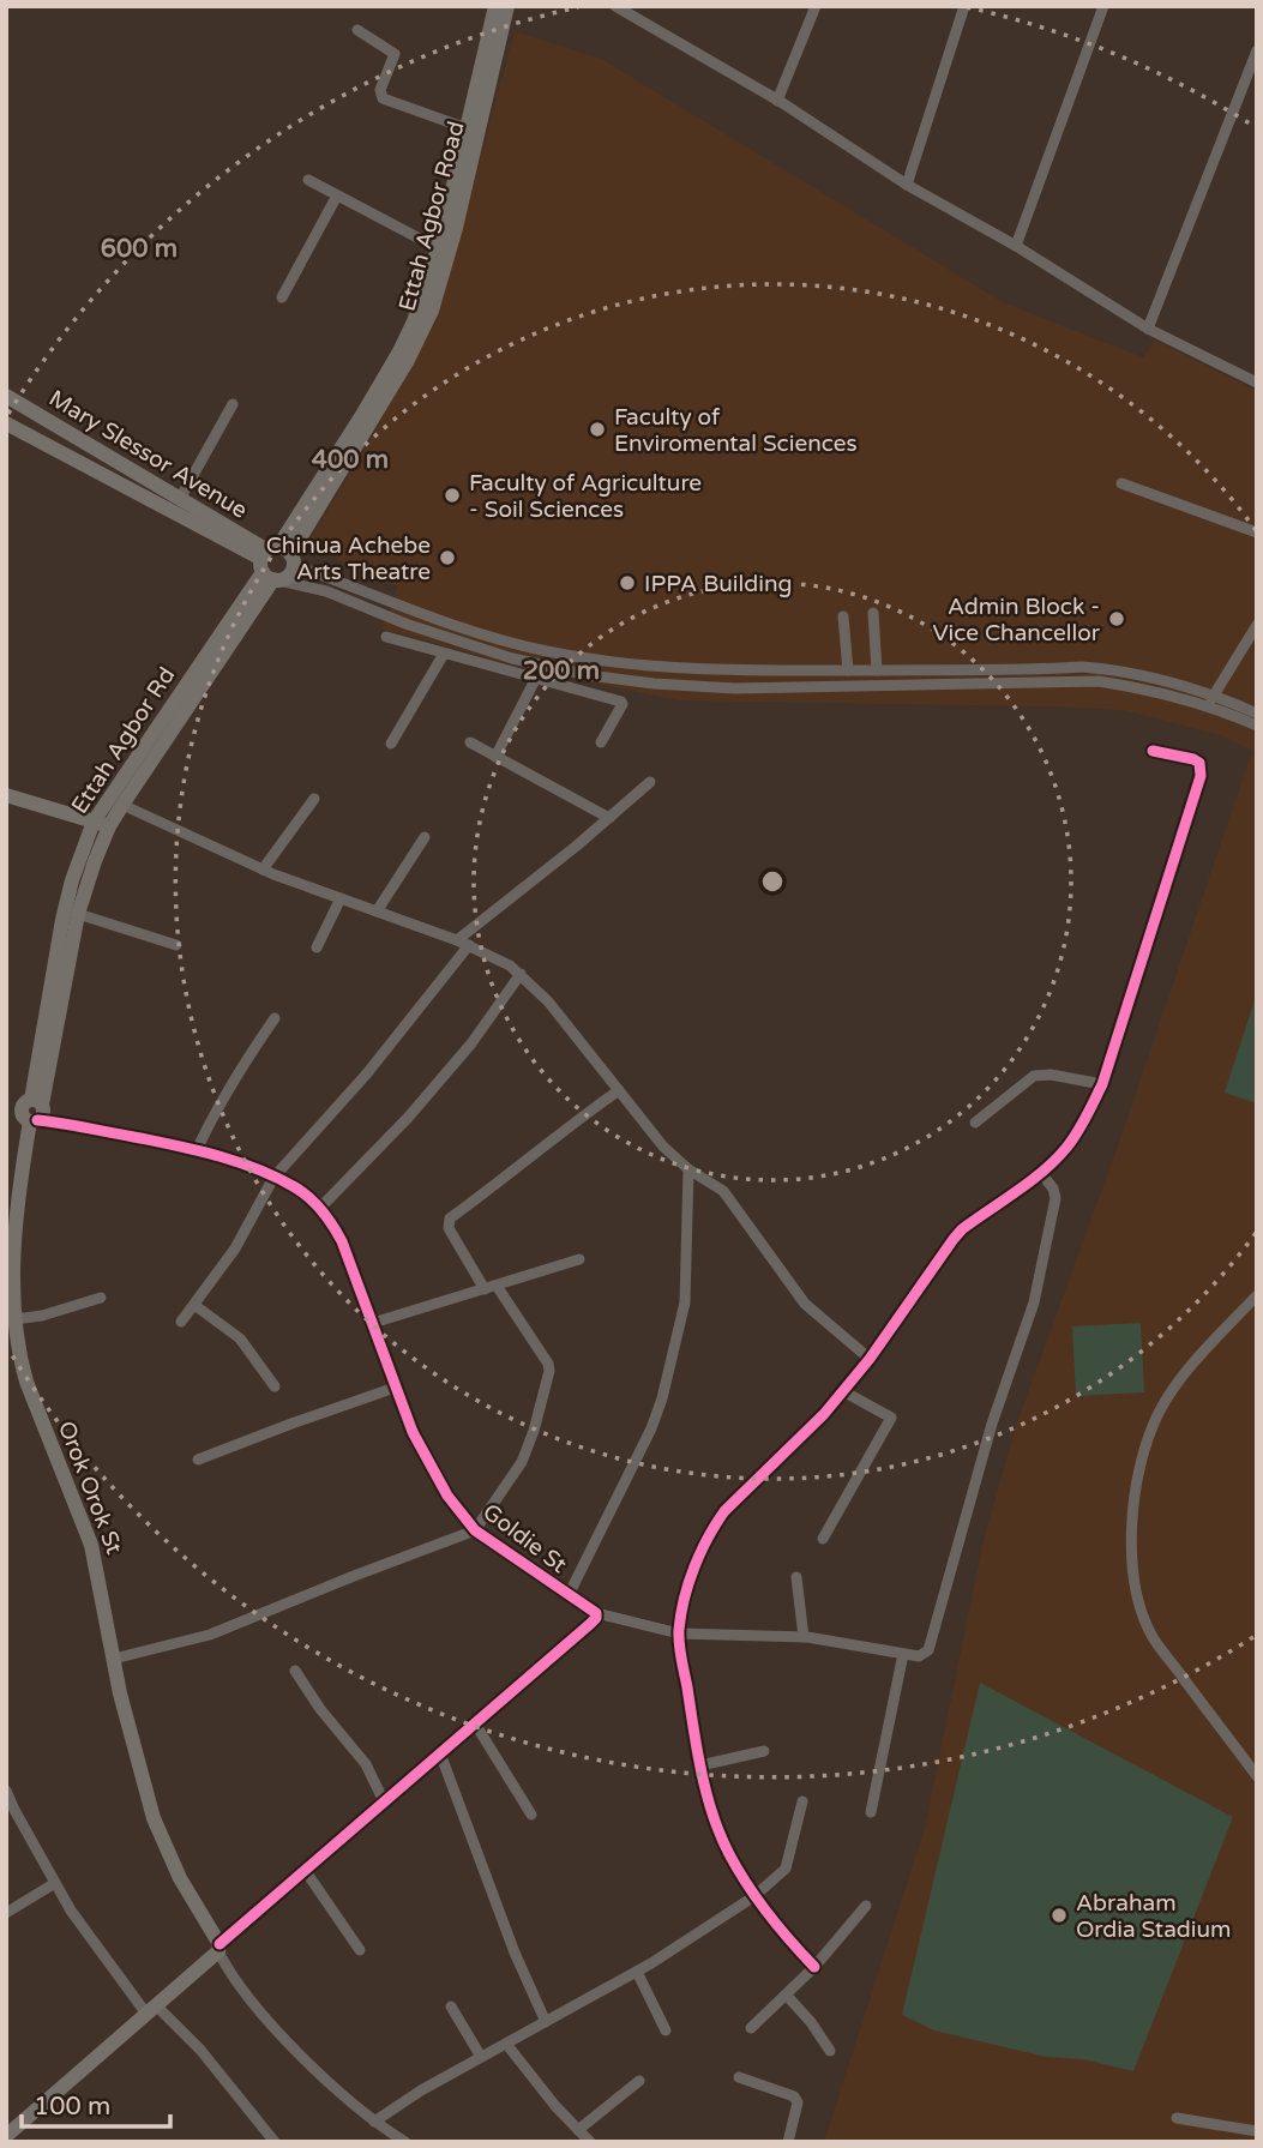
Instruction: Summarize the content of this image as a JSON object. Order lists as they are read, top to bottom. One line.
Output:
{"streets":{"main road":["Ettah Agbor Road","Mary Slessor Avenue","Ettah Agbor Rd","Orok Orok St","Goldie St"]},"crossings":[["Ettah Agbor Road","Mary Slessor Avenue"],["Ettah Agbor Road","Ettah Agbor Rd"],["Mary Slessor Avenue","Ettah Agbor Rd"],["Ettah Agbor Rd","Orok Orok St"],["Ettah Agbor Rd","Goldie St"],["Orok Orok St","Goldie St"]],"places":["Faculty of Enviromental Sciences","Faculty of Agriculture - Soil Sciences","Chinua Achebe Arts Theatre","IPPA Building","Admin Block - Vice Chancellor","Abraham Ordia Stadium"],"scale_bar":"100 m","rings":["600 m","400 m","200 m"]}
